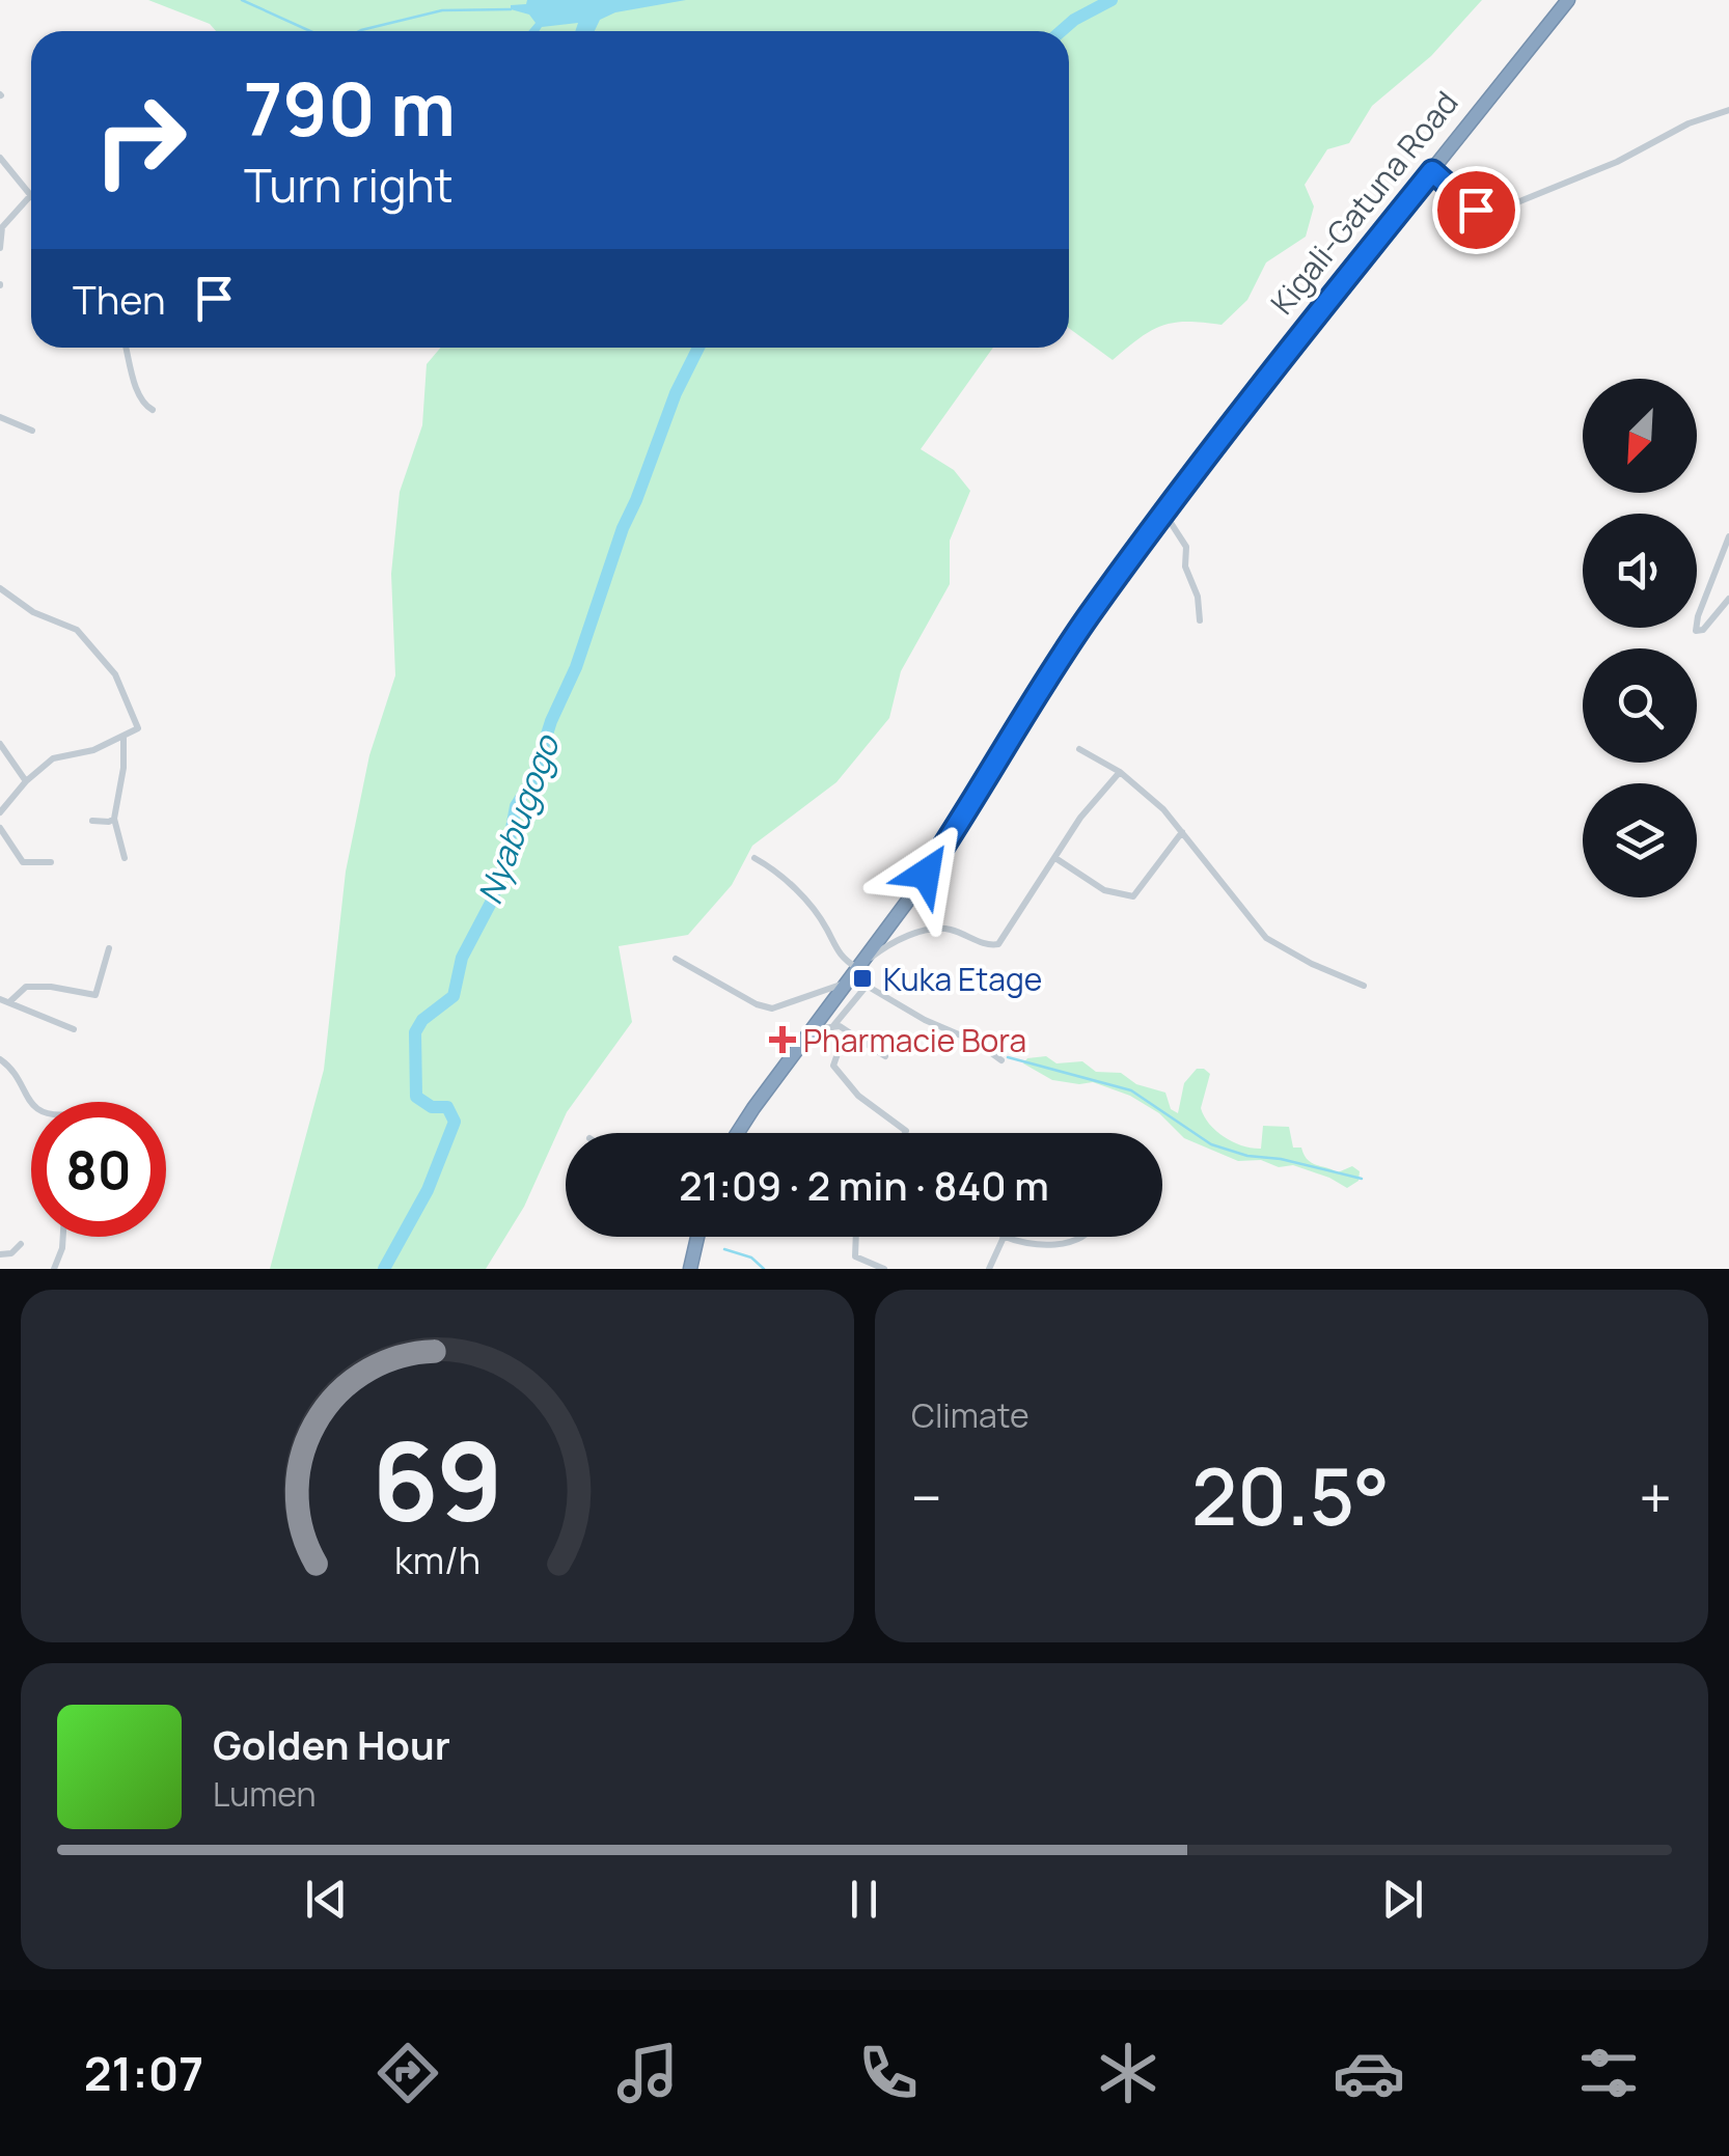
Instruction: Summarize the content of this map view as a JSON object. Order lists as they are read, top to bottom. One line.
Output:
{"streets":{"highway":["Kigali-Gatuna Road"]},"water":["Nyabugogo"],"places":{"transit":["Kuka Etage"],"health":["Pharmacie Bora"]},"north":"bottom left","page":{"turn":["790 m","Turn right"],"then":"Then","limit":"80","trip":"21:09 · 2 min · 840 m","tile":"Climate","heat":["−","20.5°","+"],"song":["Golden Hour","Lumen"],"tabs":"21:07","gauge":["69","km/h"]}}
